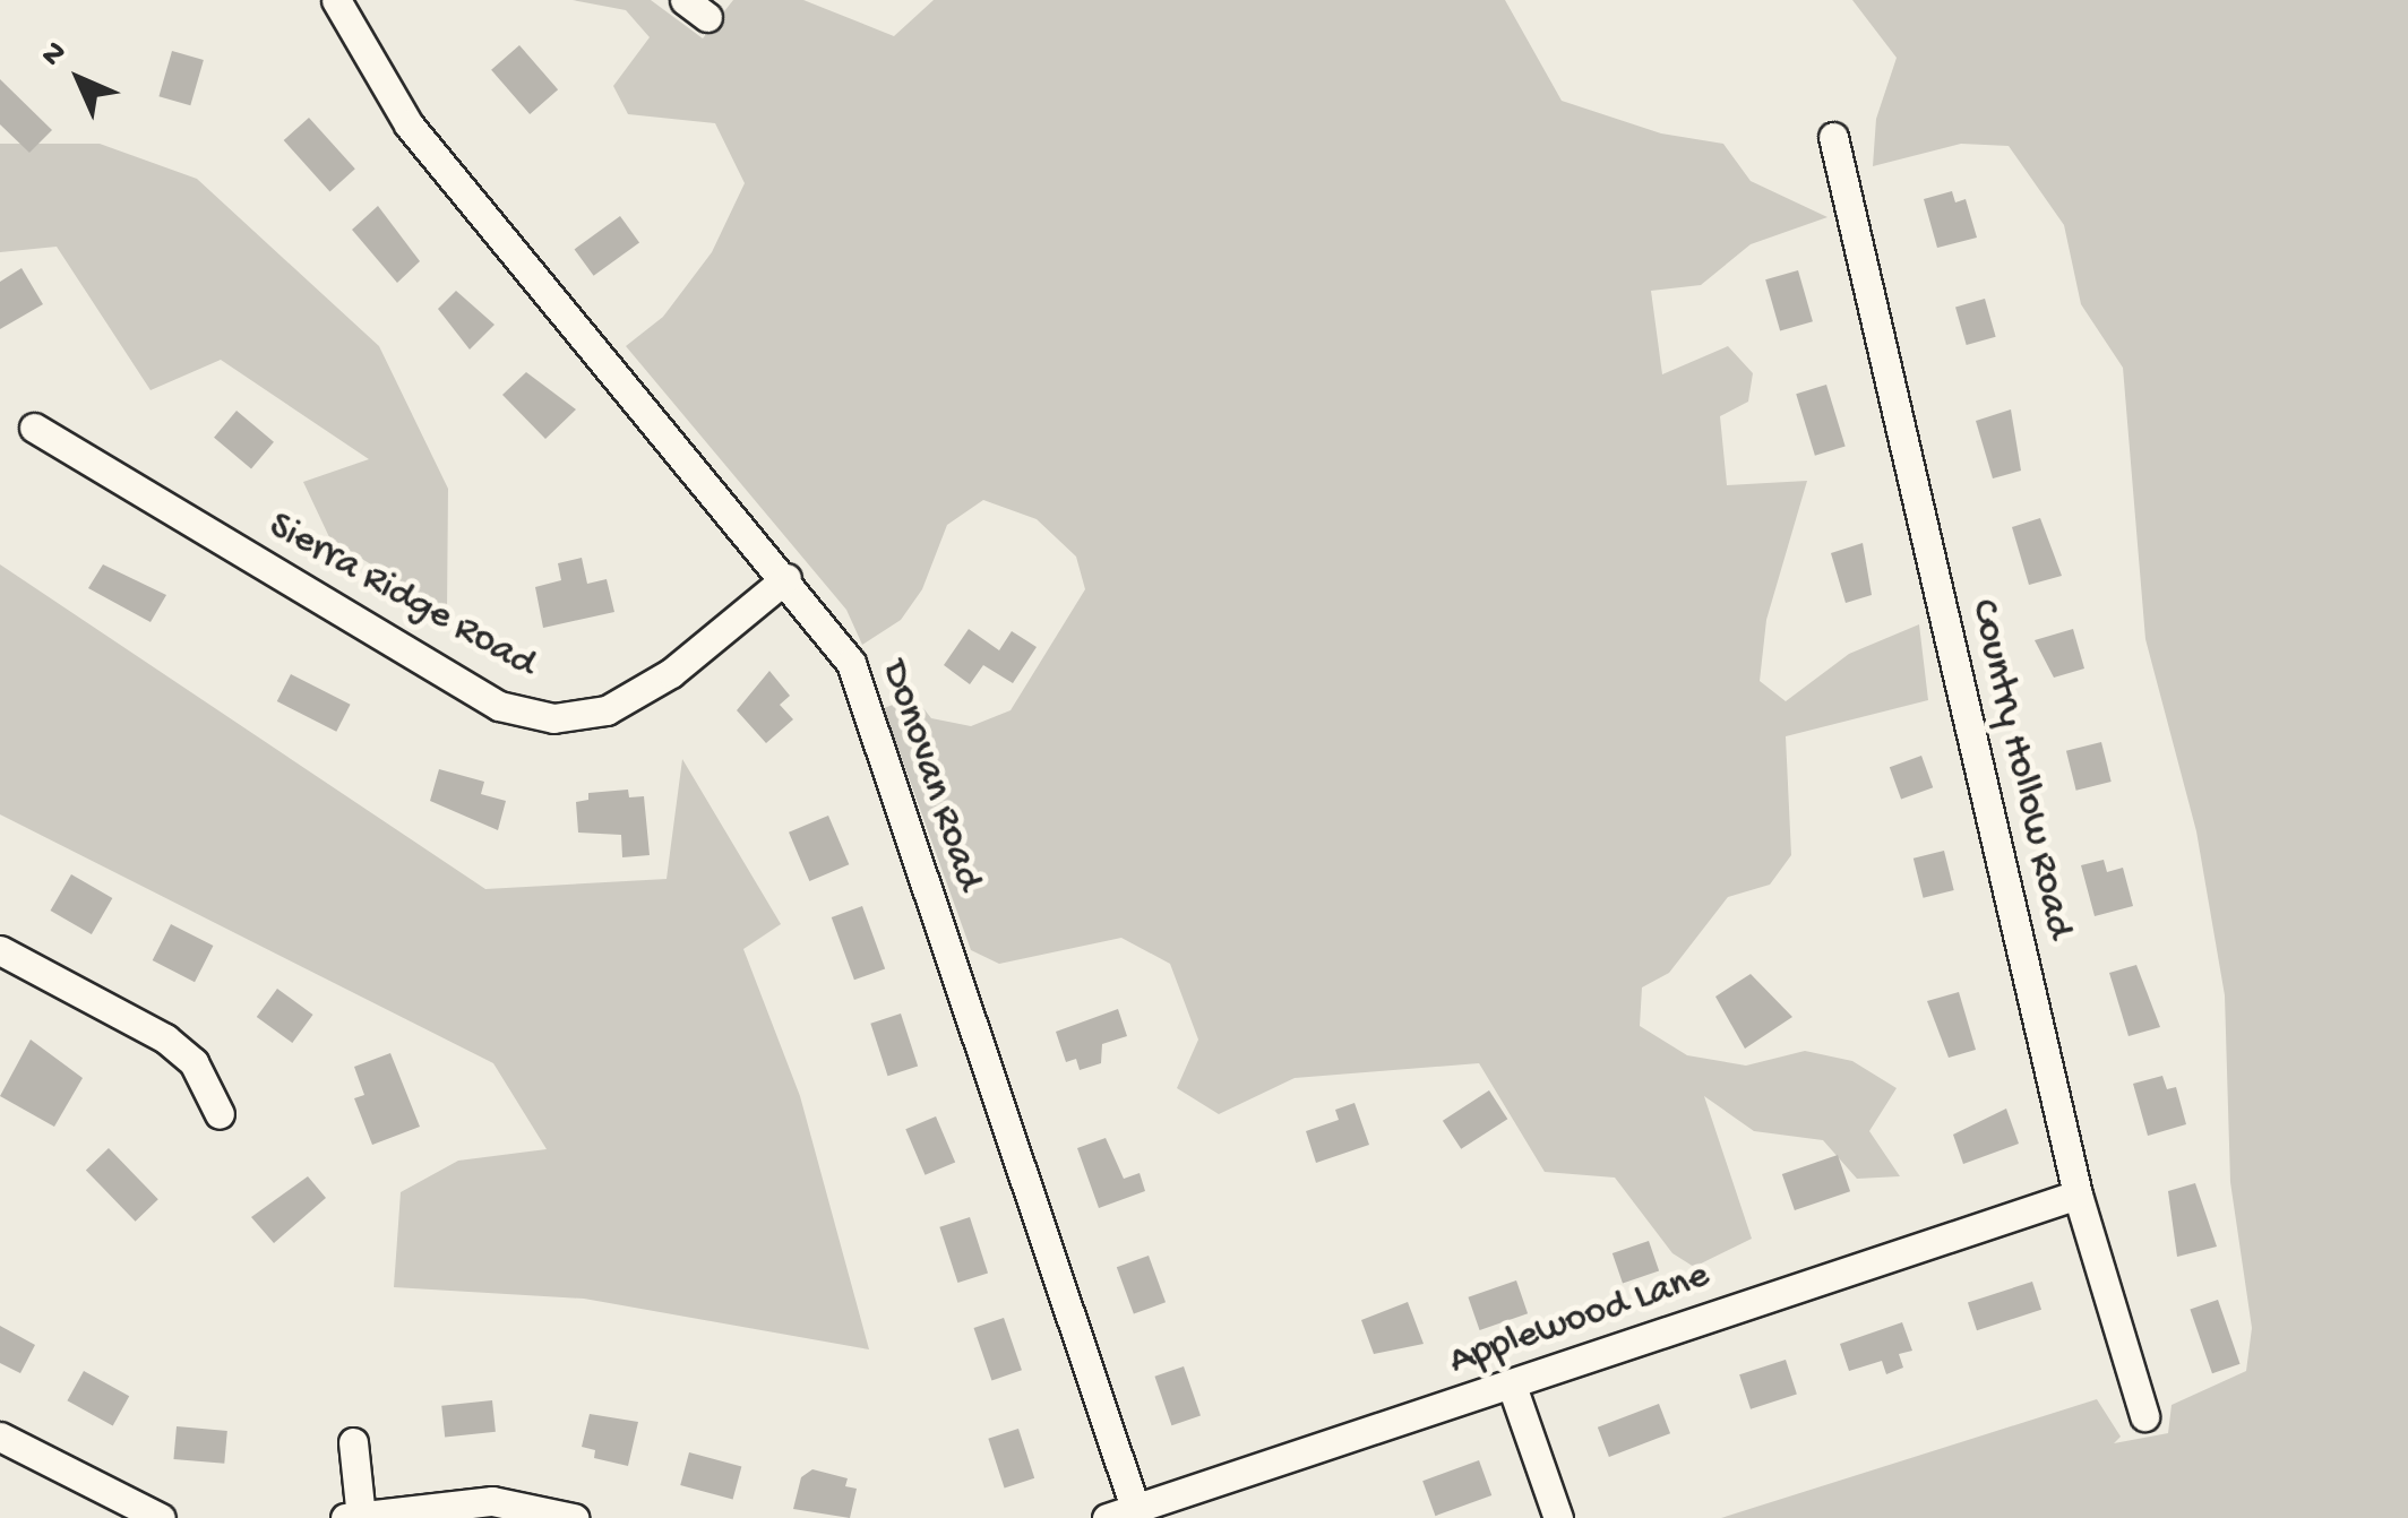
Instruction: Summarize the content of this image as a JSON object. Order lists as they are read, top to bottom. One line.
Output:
{"streets":{"street":["Sierra Ridge Road","Country Hollow Road","Donovan Road","Applewood Lane"]},"crossings":[["Sierra Ridge Road","Donovan Road"],["Country Hollow Road","Applewood Lane"],["Donovan Road","Applewood Lane"]],"north":"top left"}
